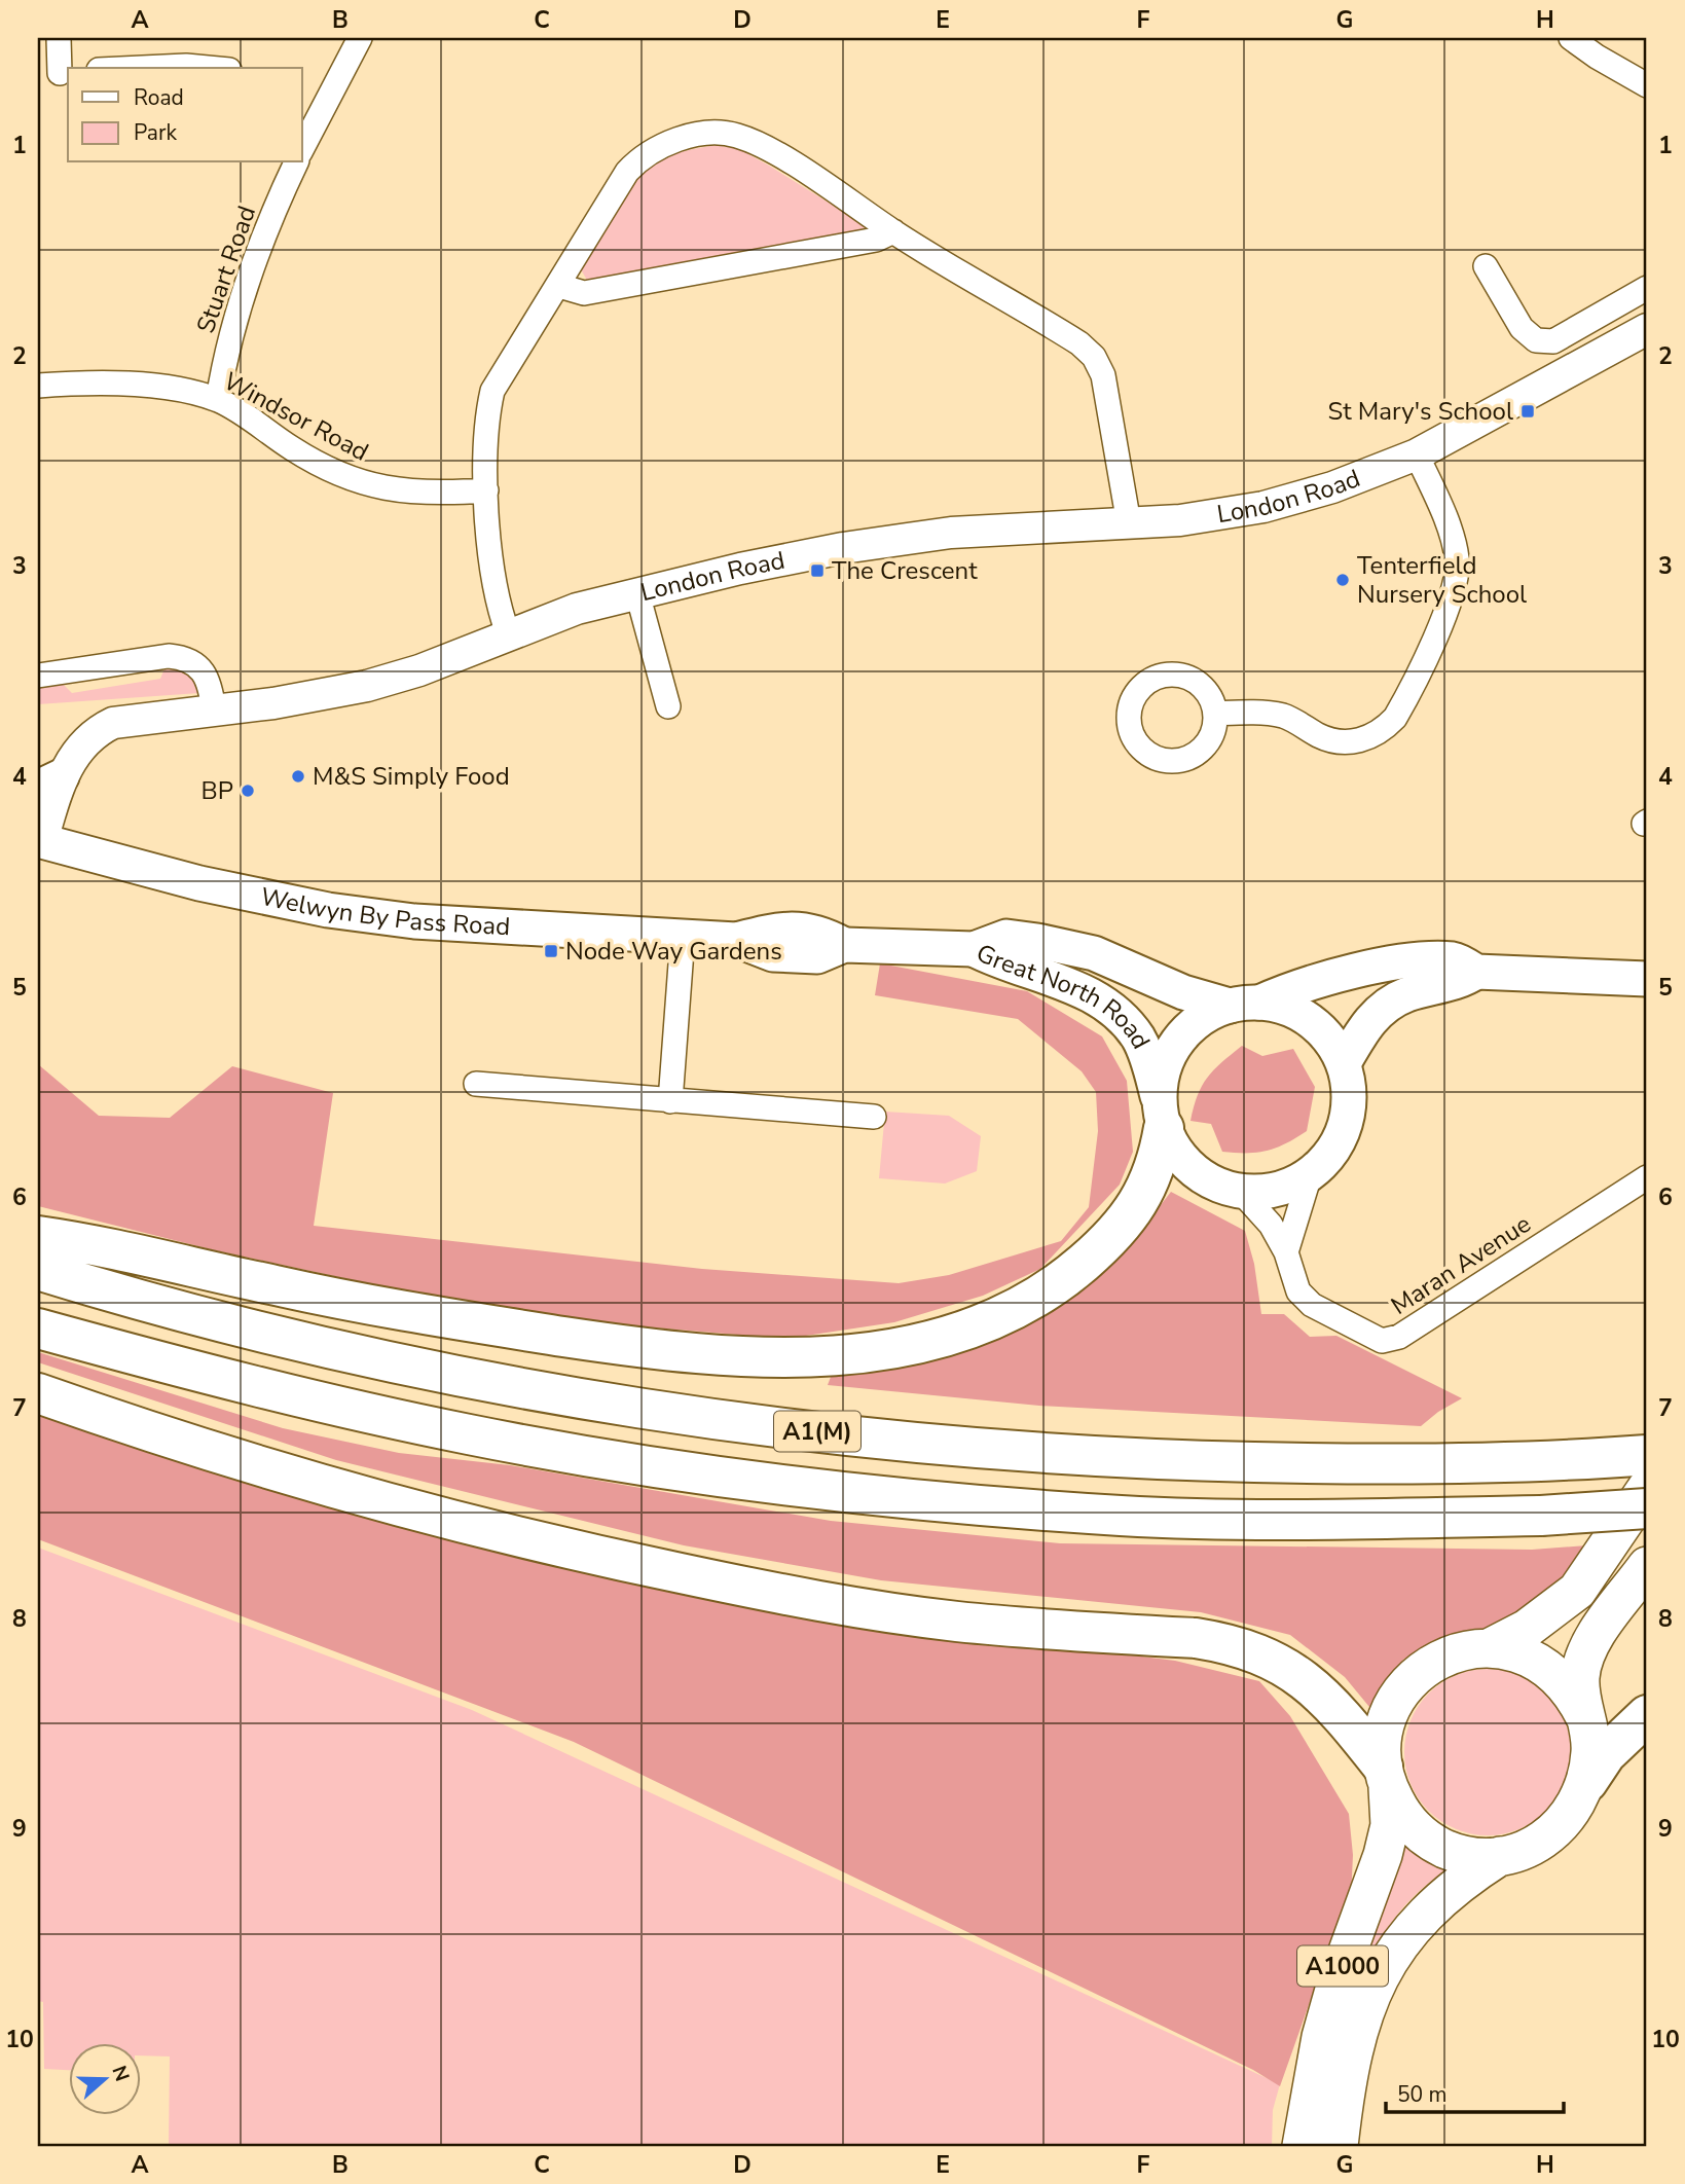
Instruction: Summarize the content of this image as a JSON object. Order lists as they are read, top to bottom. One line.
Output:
{"streets":{"highway":["A1(M)"],"main road":["Welwyn By Pass Road","Great North Road","A1000"],"street":["Stuart Road","Windsor Road","London Road","Maran Avenue"]},"crossings":[["Stuart Road","Windsor Road"],["London Road","Welwyn By Pass Road"],["Welwyn By Pass Road","Great North Road"],["Great North Road","Maran Avenue"]],"places":{"transit":["St Mary's School","The Crescent","Node Way Gardens"],"other":["Tenterfield Nursery School","M&S Simply Food","BP"]},"legend":["Road","Park"],"scale_bar":"50 m","north":"right","grid":{"columns":["A","B","C","D","E","F","G","H"],"rows":["1","2","3","4","5","6","7","8","9","10"]}}
